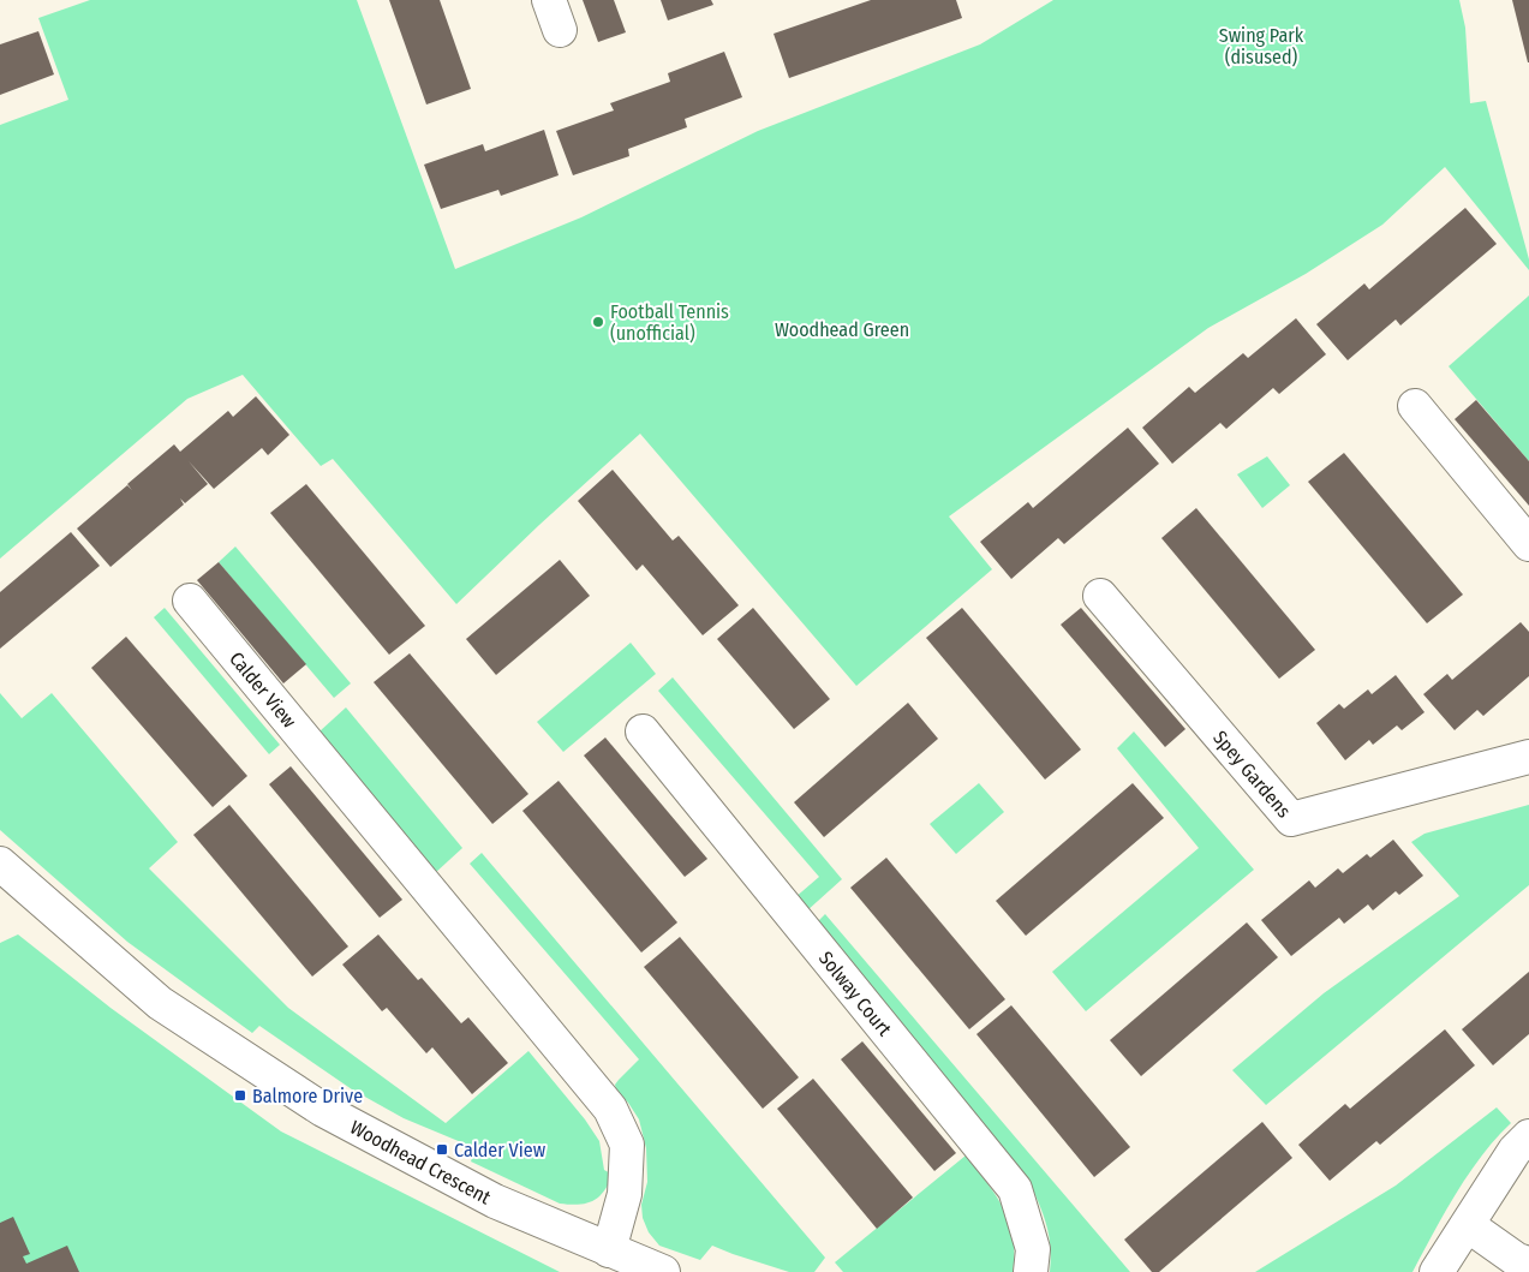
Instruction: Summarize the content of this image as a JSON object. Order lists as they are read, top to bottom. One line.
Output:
{"streets":{"street":["Calder View","Spey Gardens","Solway Court","Woodhead Crescent"]},"crossings":[["Calder View","Woodhead Crescent"]],"parks":["Swing Park (disused)","Woodhead Green"],"places":{"other":["Football Tennis (unofficial)"],"transit":["Balmore Drive","Calder View"]}}
